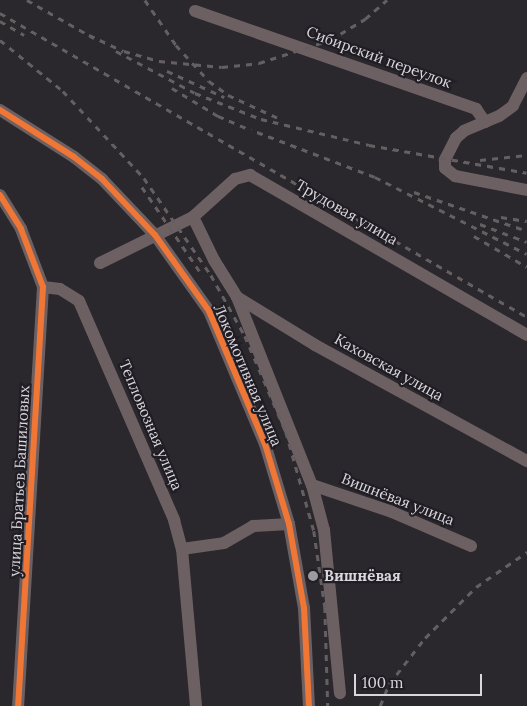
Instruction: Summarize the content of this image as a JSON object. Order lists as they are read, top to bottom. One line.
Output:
{"streets":{"street":["Сибирский переулок","Трудовая улица","Каховская улица","Локомотивная улица","Тепловозная улица","улица Братьев Башиловых","Вишнёвая улица"]},"crossings":[["Трудовая улица","Локомотивная улица"],["Тепловозная улица","улица Братьев Башиловых"]],"places":["Вишнёвая"],"scale_bar":"100 m"}
